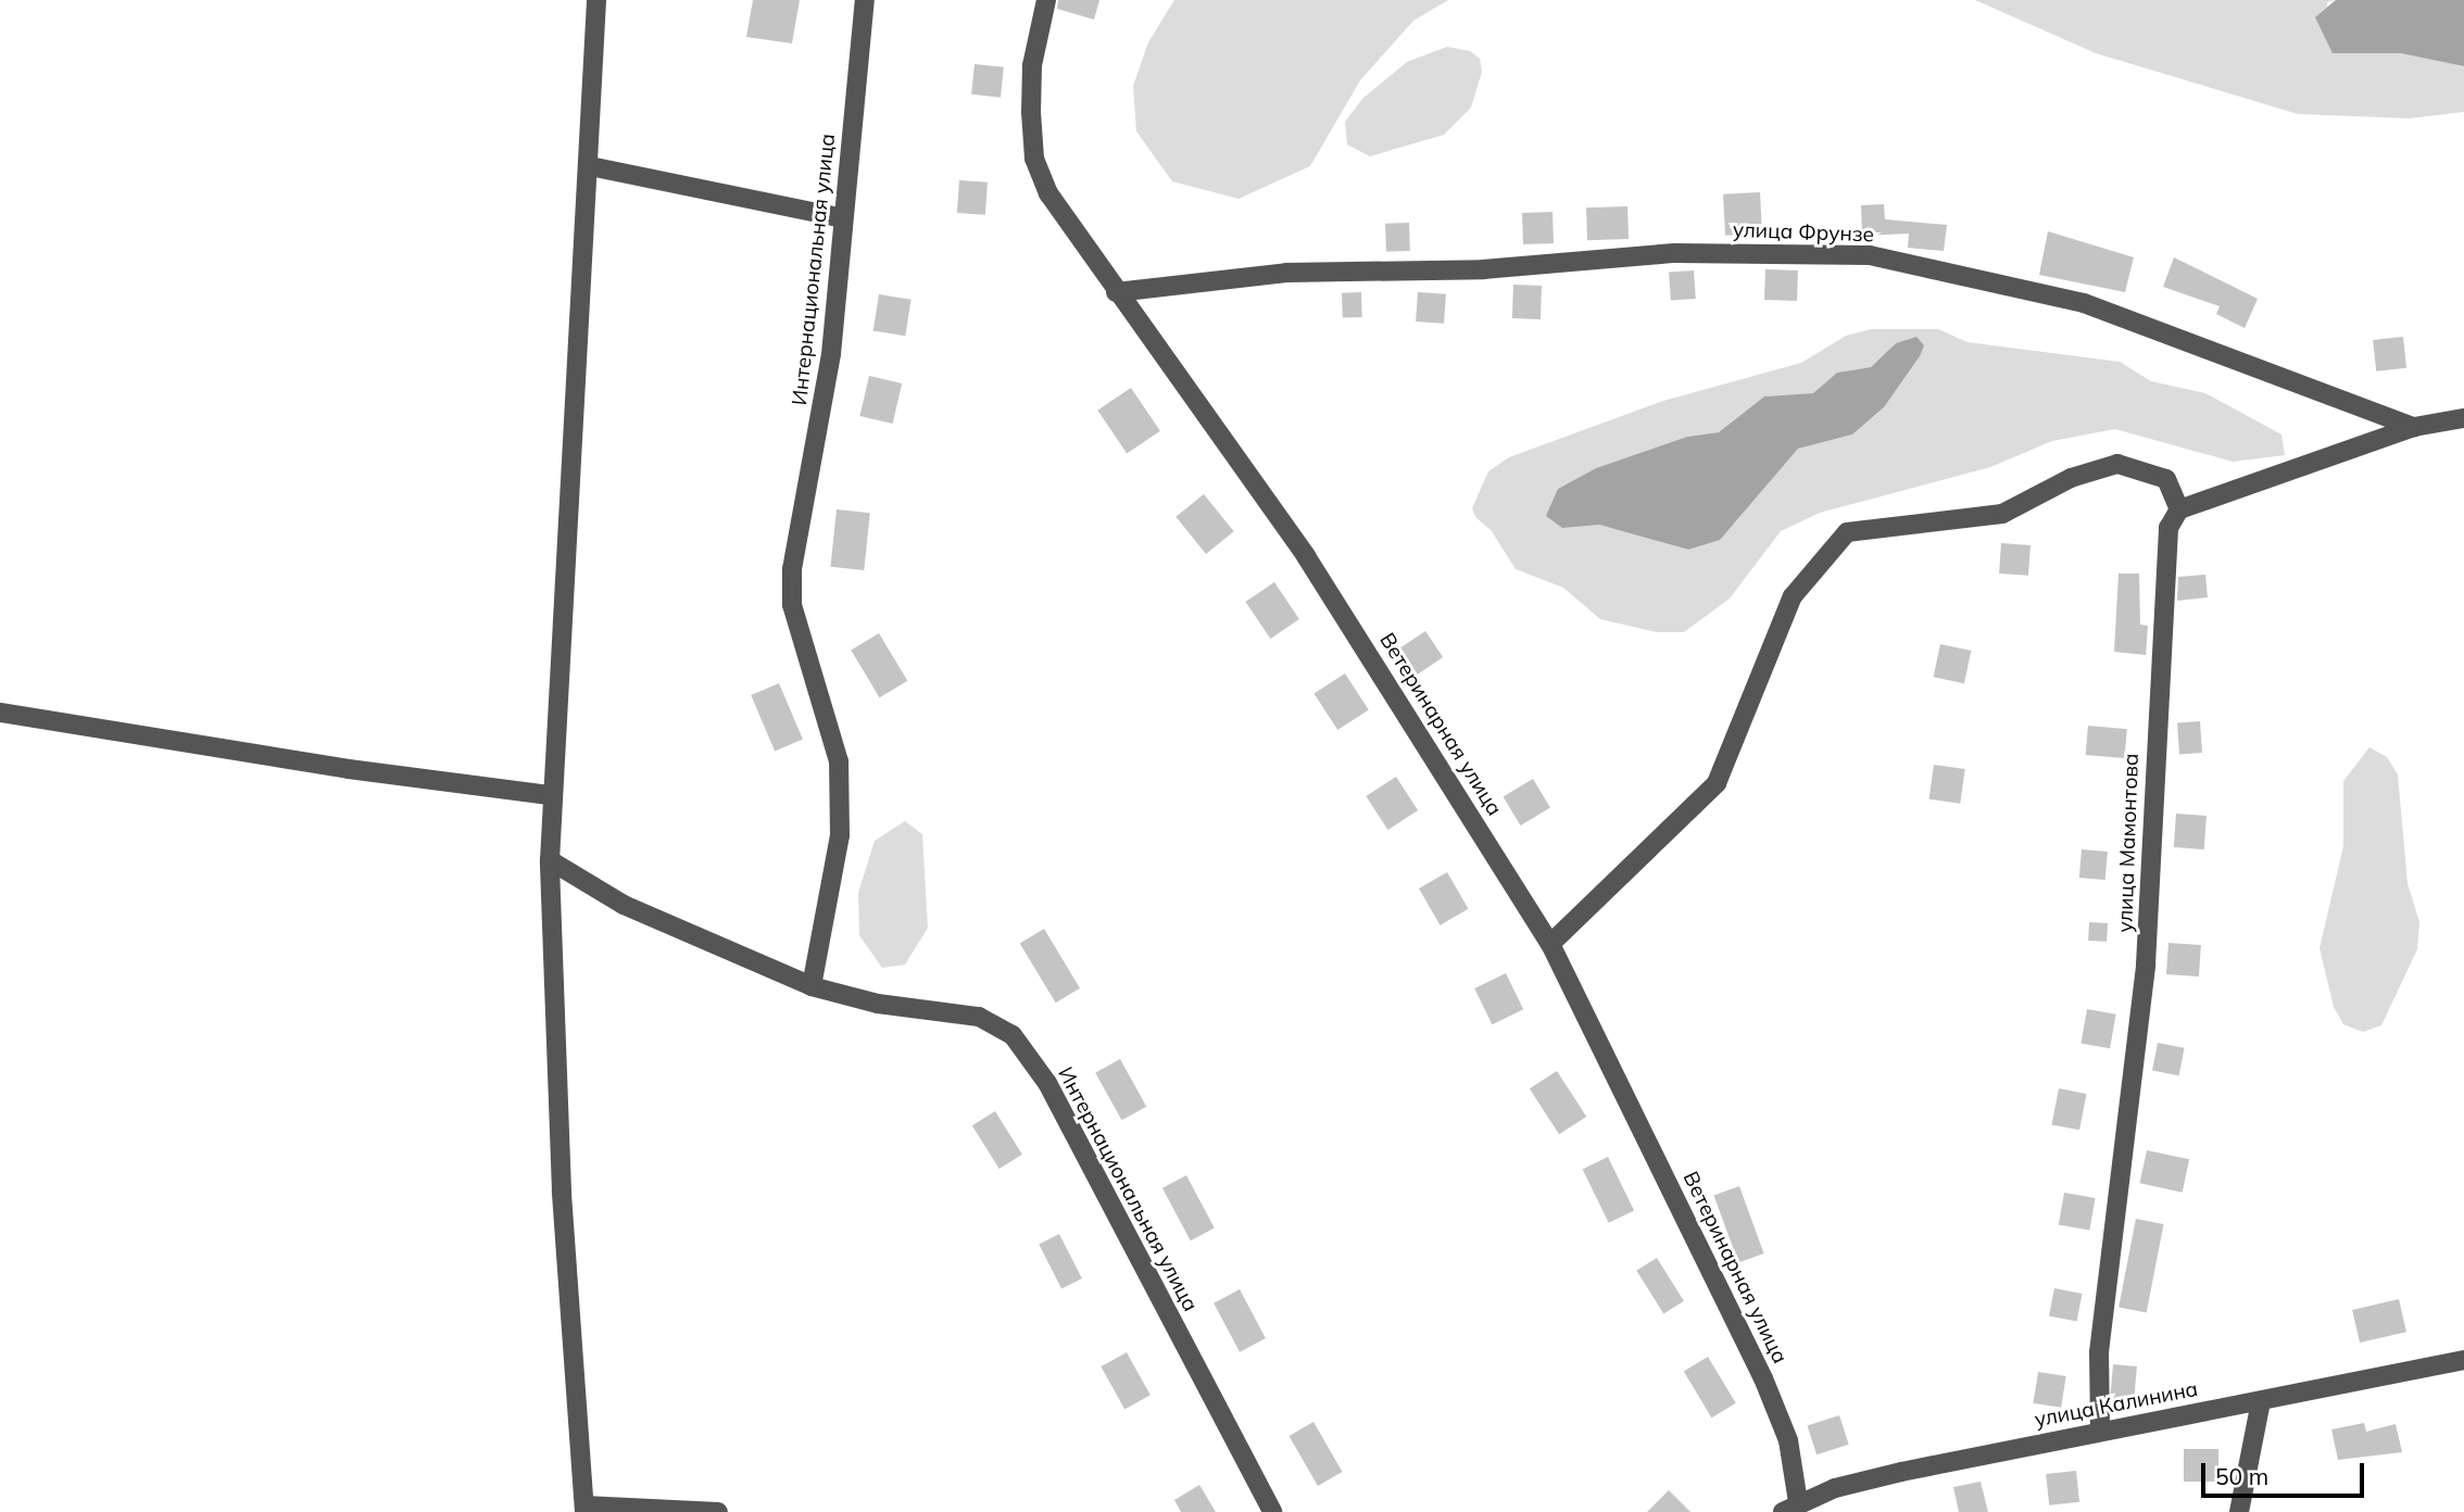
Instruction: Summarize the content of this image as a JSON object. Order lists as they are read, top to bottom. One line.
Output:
{"streets":{"street":["улица Фрунзе","Интернациональная улица","Ветеринарная улица","улица Мамонтова","улица Калинина"]},"crossings":[["улица Фрунзе","Ветеринарная улица"],["Ветеринарная улица","улица Калинина"],["улица Мамонтова","улица Калинина"]],"scale_bar":"50 m"}
